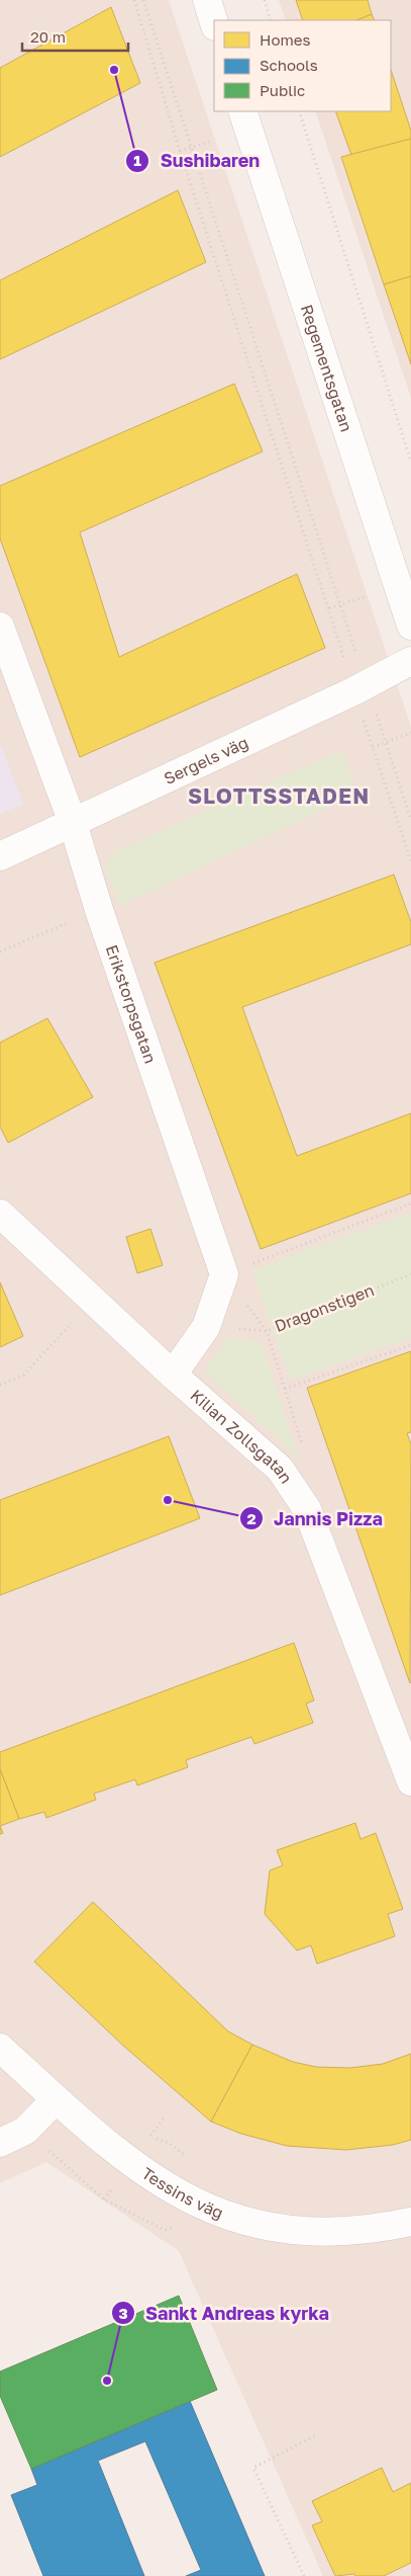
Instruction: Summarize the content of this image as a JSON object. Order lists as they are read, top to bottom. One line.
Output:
{"streets":{"street":["Regementsgatan","Sergels väg","Erikstorpsgatan","Kilian Zollsgatan","Tessins väg"],"path":["Dragonstigen"]},"crossings":[["Sergels väg","Erikstorpsgatan"]],"districts":["SLOTTSSTADEN"],"places":["Sushibaren","Jannis Pizza","Sankt Andreas kyrka"],"legend":["Homes","Schools","Public"],"scale_bar":"20 m"}
